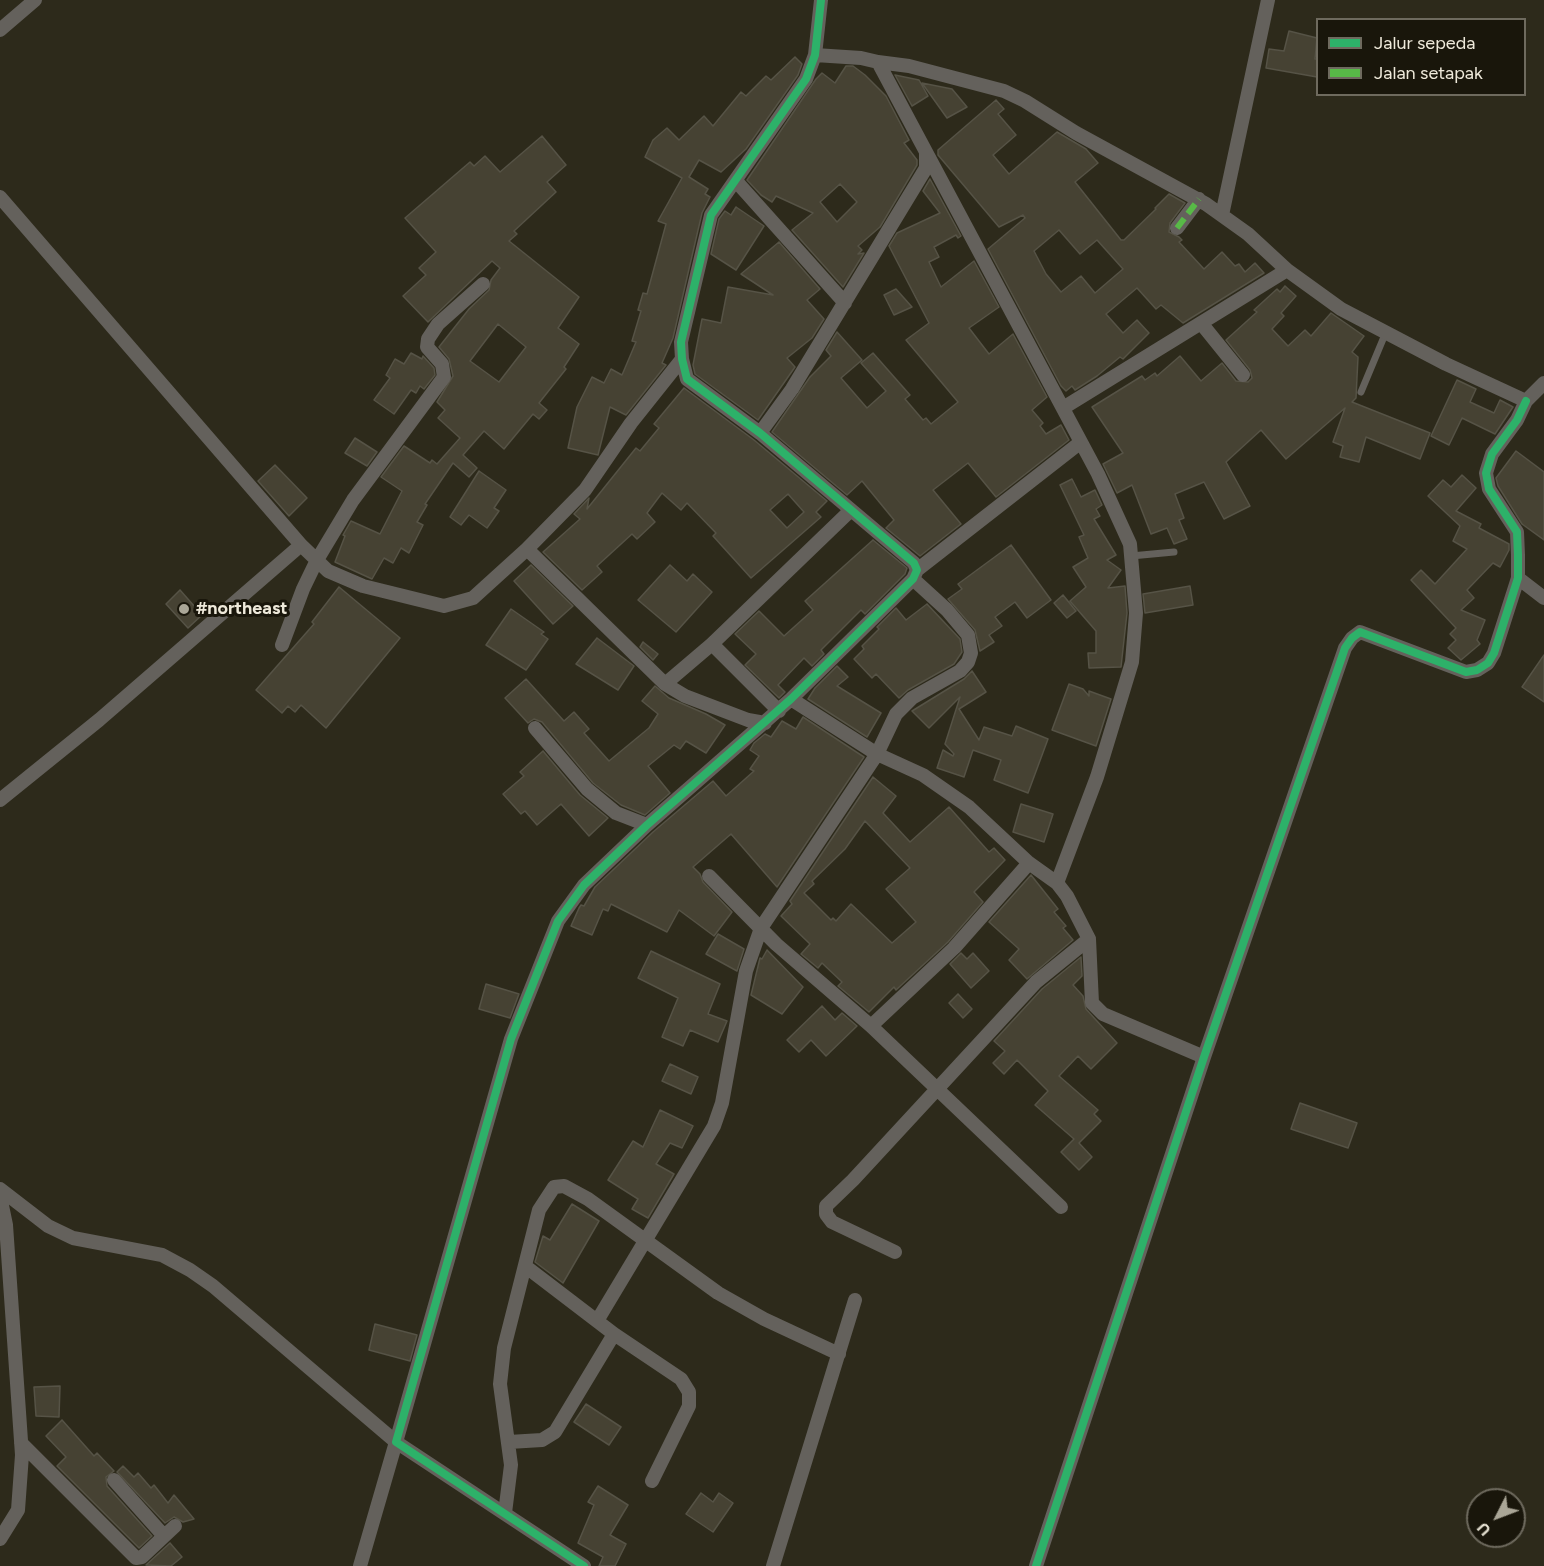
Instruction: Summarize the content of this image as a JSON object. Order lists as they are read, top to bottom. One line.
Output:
{"places":["#northeast"],"legend":["Jalur sepeda","Jalan setapak"],"north":"bottom left"}
